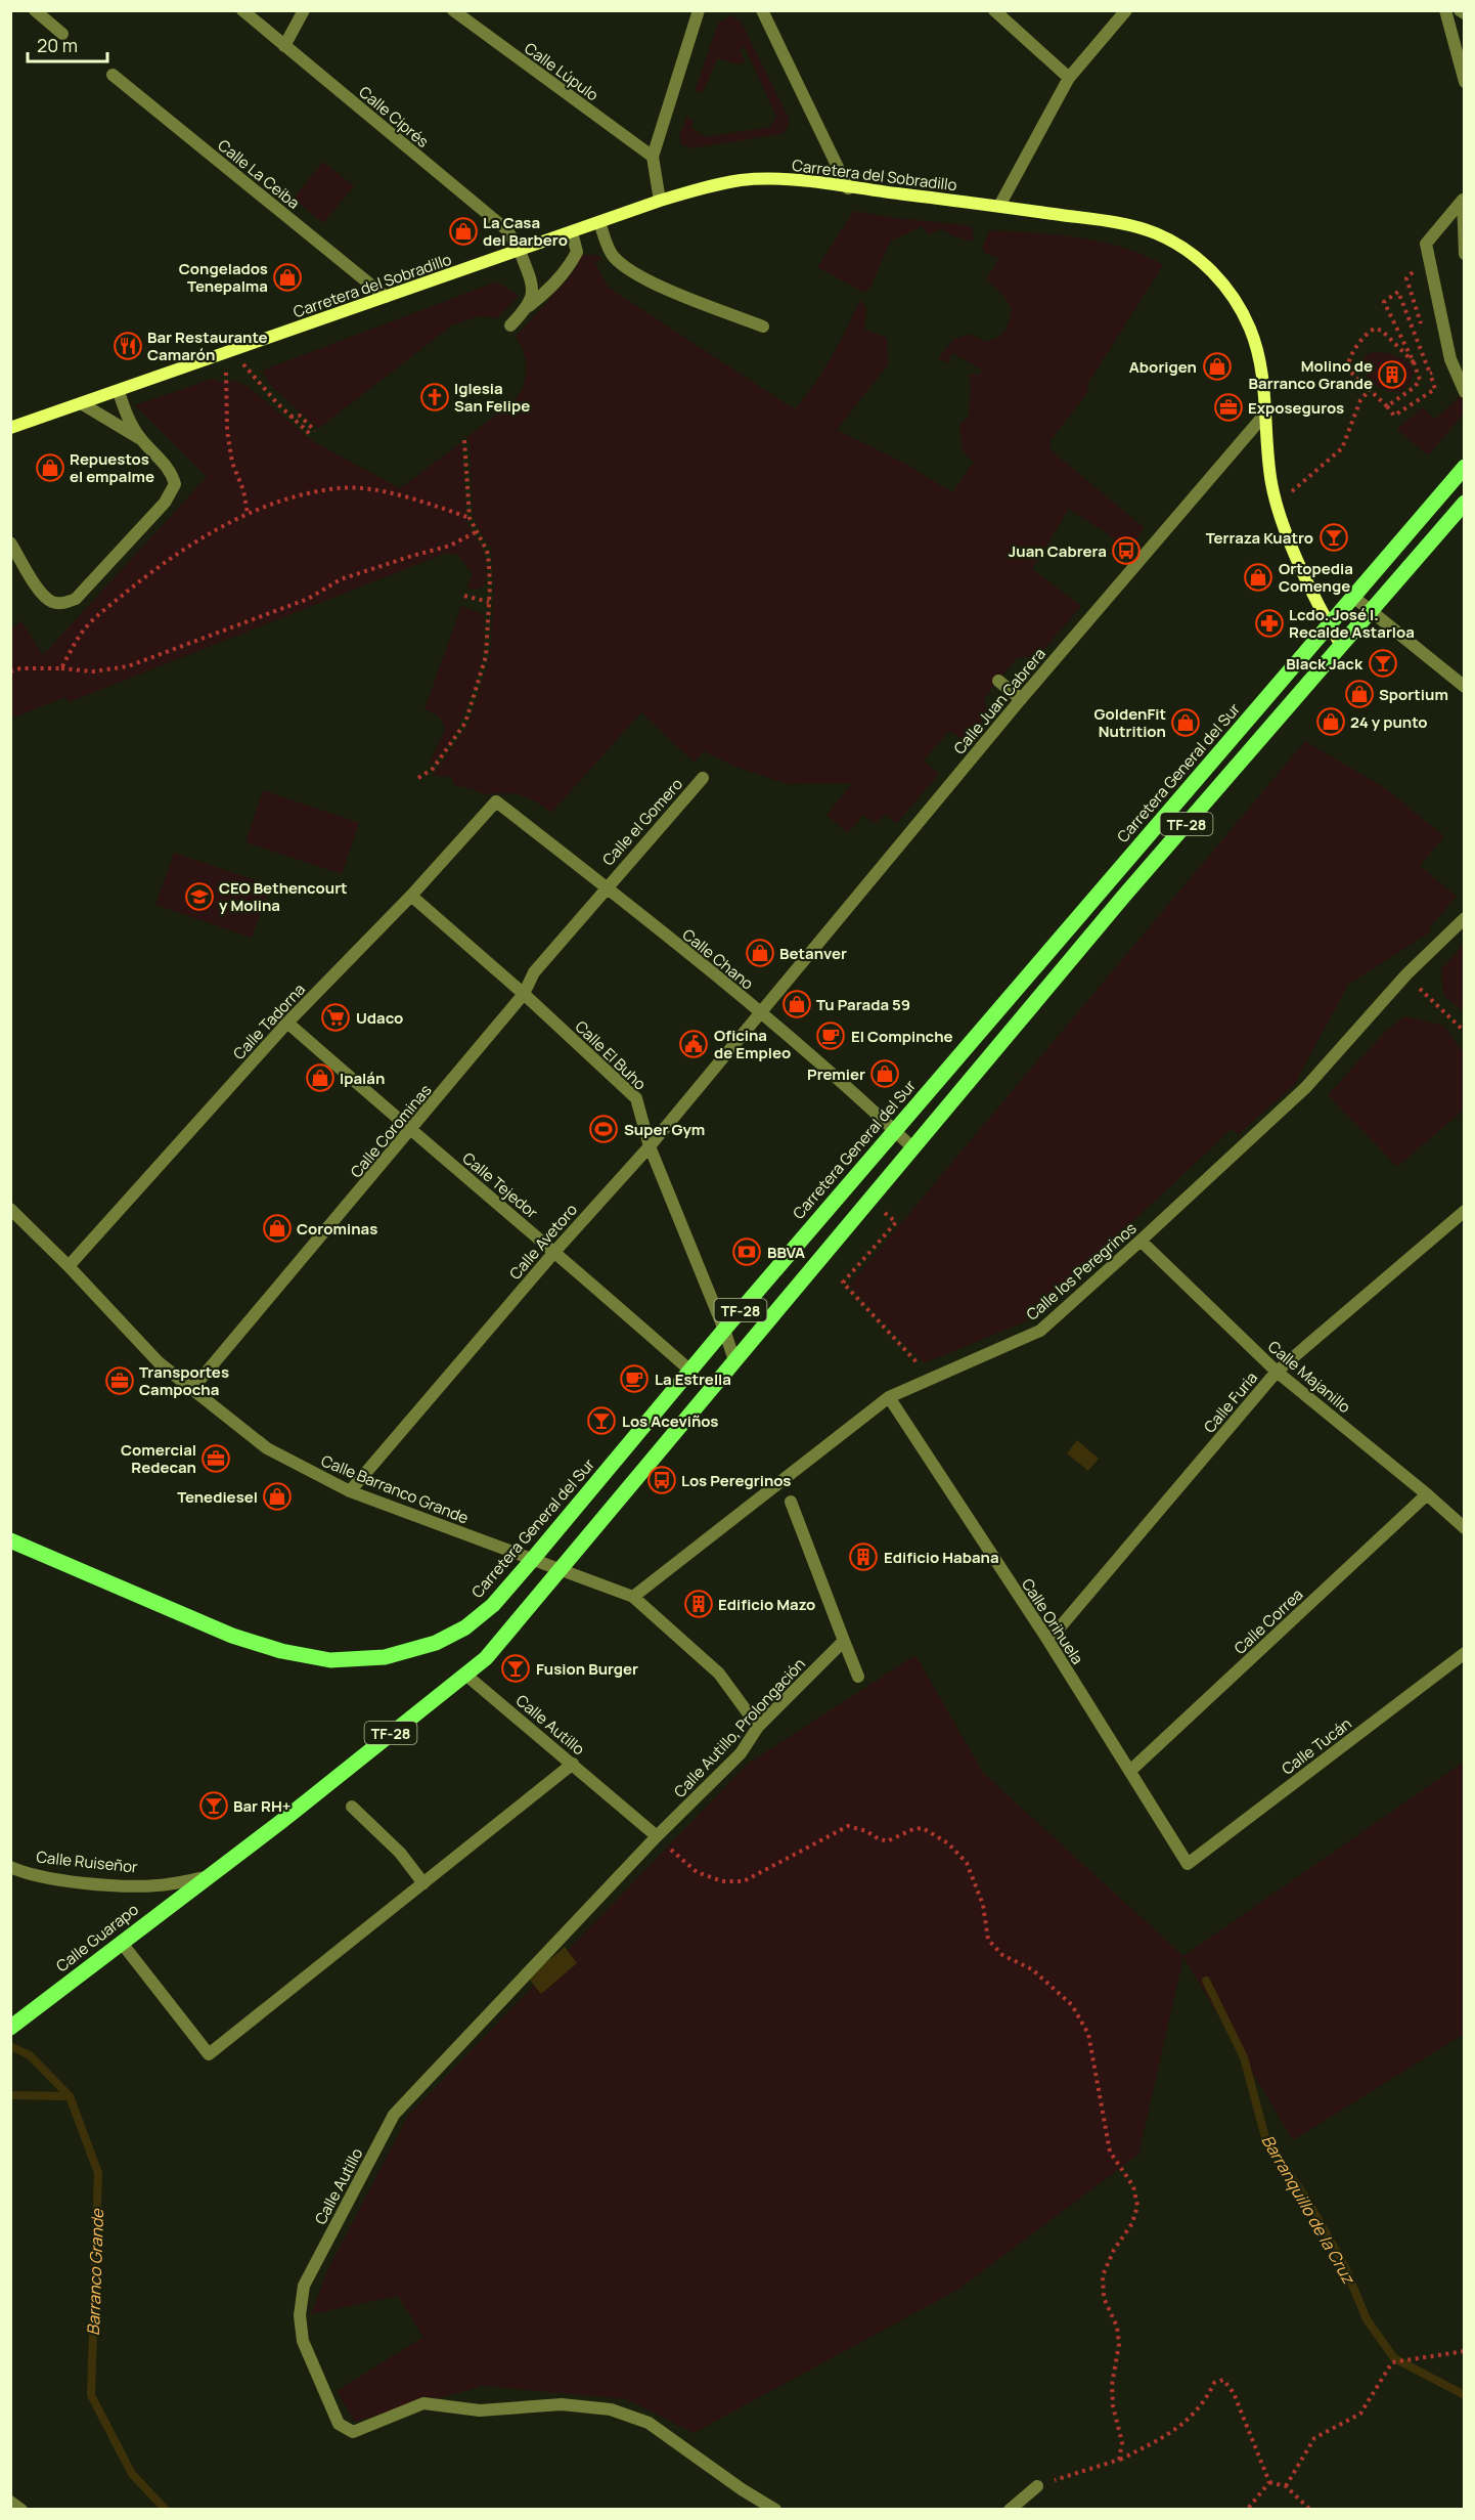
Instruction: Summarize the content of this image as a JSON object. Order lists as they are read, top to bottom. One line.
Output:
{"streets":{"main road":["Carretera del Sobradillo","Carretera General del Sur","TF-28","Calle Ruiseñor","Calle Guarapo"],"street":["Calle Lúpulo","Calle Ciprés","Calle La Ceiba","Calle Juan Cabrera","Calle el Gomero","Calle Chano","Calle Tadorna","Calle El Buho","Calle Corominas","Calle Tejedor","Calle Avetoro","Calle los Peregrinos","Calle Majanillo","Calle Furia","Calle Barranco Grande","Calle Orihuela","Calle Correa","Calle Autillo","Calle Autillo, Prolongación","Calle Tucán"]},"crossings":[["Calle Ciprés","Carretera del Sobradillo"],["Calle La Ceiba","Carretera del Sobradillo"],["Carretera del Sobradillo","Calle Juan Cabrera"],["Carretera del Sobradillo","Carretera General del Sur"],["Carretera del Sobradillo","TF-28"],["Calle Juan Cabrera","Calle Chano"],["Calle Juan Cabrera","Calle Avetoro"],["Carretera General del Sur","Calle Chano"],["Carretera General del Sur","Calle El Buho"],["Carretera General del Sur","Calle Tejedor"],["Carretera General del Sur","Calle Barranco Grande"],["Calle el Gomero","Calle Chano"],["Calle el Gomero","Calle Corominas"],["TF-28","Calle Chano"],["TF-28","Calle El Buho"],["TF-28","Calle Barranco Grande"],["TF-28","Calle Ruiseñor"],["Calle Chano","Calle Tadorna"],["Calle Chano","Calle Corominas"],["Calle Chano","Calle Avetoro"],["Calle Tadorna","Calle El Buho"],["Calle Tadorna","Calle Tejedor"],["Calle Tadorna","Calle Barranco Grande"],["Calle El Buho","Calle Corominas"],["Calle El Buho","Calle Avetoro"],["Calle Corominas","Calle Tejedor"],["Calle Corominas","Calle Barranco Grande"],["Calle Tejedor","Calle Avetoro"],["Calle Avetoro","Calle Barranco Grande"],["Calle los Peregrinos","Calle Majanillo"],["Calle los Peregrinos","Calle Barranco Grande"],["Calle los Peregrinos","Calle Orihuela"],["Calle Majanillo","Calle Furia"],["Calle Majanillo","Calle Correa"],["Calle Furia","Calle Orihuela"],["Calle Barranco Grande","Calle Ruiseñor"],["Calle Orihuela","Calle Correa"],["Calle Orihuela","Calle Tucán"],["Calle Autillo","Calle Autillo, Prolongación"],["Calle Autillo","Calle Ruiseñor"],["Calle Ruiseñor","Calle Guarapo"]],"water":["Barranquillo de la Cruz","Barranco Grande"],"places":{"shop":["La Casa del Barbero","Congelados Tenepalma","Aborigen","Repuestos el empalme","Ortopedia Comenge","Sportium","24 y punto","GoldenFit Nutrition","Betanver","Tu Parada 59","Premier","Ipalán","Corominas","Tenediesel"],"restaurant":["Bar Restaurante Camarón"],"building":["Molino de Barranco Grande","Edificio Habana","Edificio Mazo"],"church":["Iglesia San Felipe"],"office":["Exposeguros","Transportes Campocha","Comercial Redecan"],"bar":["Terraza Kuatro","Black Jack","Los Aceviños","Fusion Burger","Bar RH+"],"bus stop":["Juan Cabrera","Los Peregrinos"],"pharmacy":["Lcdo. José I. Recalde Astarloa"],"school or university":["CEO Bethencourt y Molina"],"supermarket":["Udaco"],"cafe":["El Compinche","La Estrella"],"public building":["Oficina de Empleo"],"sports":["Super Gym"],"bank":["BBVA"]},"scale_bar":"20 m"}
